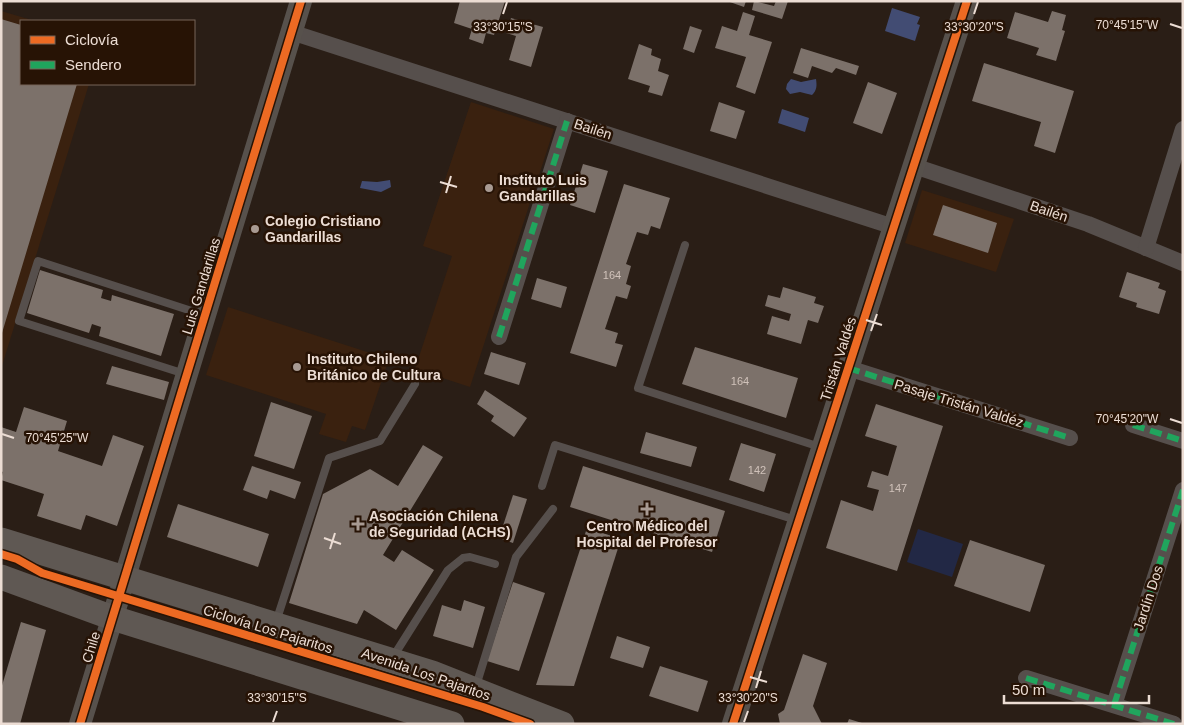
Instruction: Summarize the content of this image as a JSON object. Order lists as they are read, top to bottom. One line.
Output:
{"streets":{"main road":["Avenida Los Pajaritos"],"street":["Bailén","Luis Gandarillas","Tristán Valdés","Pasaje Tristán Valdéz","Jardín Dos","Chile"],"cycle path":["Ciclovía Los Pajaritos"]},"crossings":[["Bailén","Luis Gandarillas"],["Bailén","Tristán Valdés"],["Luis Gandarillas","Chile"],["Luis Gandarillas","Avenida Los Pajaritos"],["Tristán Valdés","Pasaje Tristán Valdéz"],["Chile","Avenida Los Pajaritos"]],"places":{"other":["Instituto Luis Gandarillas","Colegio Cristiano Gandarillas","Instituto Chileno Británico de Cultura"],"health":["Centro Médico del Hospital del Profesor","Asociación Chilena de Seguridad (ACHS)"]},"house_numbers":["164","164","142","147"],"legend":["Ciclovía","Sendero"],"scale_bar":"50 m","coordinates":["70°45'15\"W","33°30'15\"S","33°30'20\"S","70°45'20\"W","70°45'25\"W"]}
